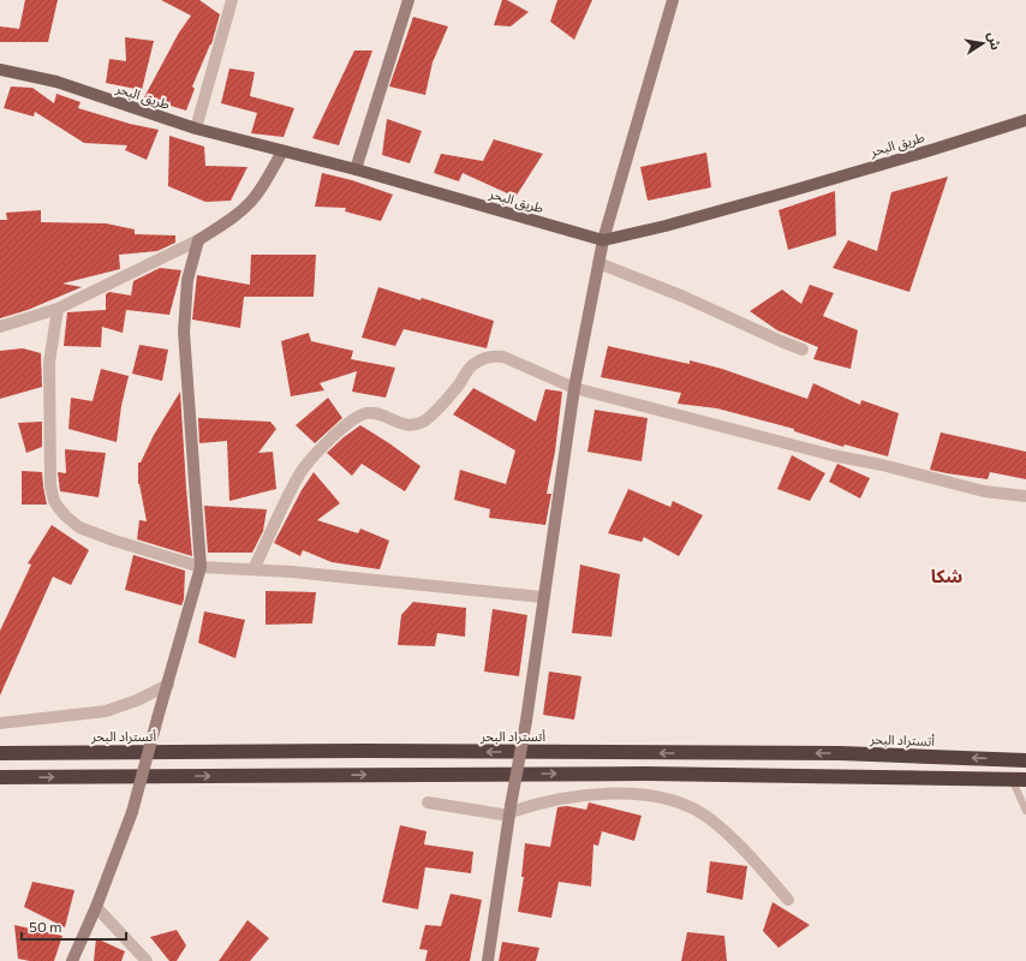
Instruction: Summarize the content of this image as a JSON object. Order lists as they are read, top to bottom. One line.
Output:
{"streets":{"highway":["أتستراد البحر"],"main road":["طريق البحر"]},"districts":["شكا"],"scale_bar":"50 m","north":"right"}
